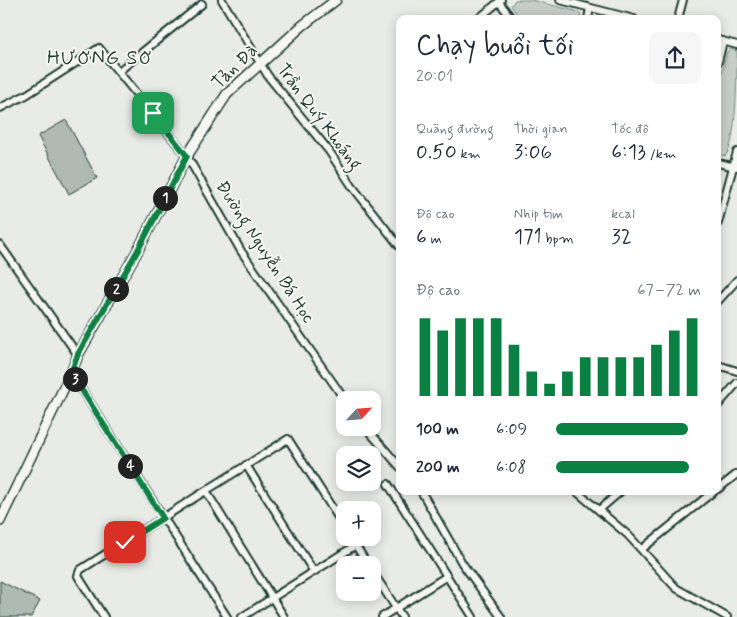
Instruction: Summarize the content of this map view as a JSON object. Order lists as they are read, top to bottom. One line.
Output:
{"streets":{"main road":["Tản Đà"],"street":["Trần Quý Khoáng","Đường Nguyễn Bá Học"]},"crossings":[["Tản Đà","Trần Quý Khoáng"],["Tản Đà","Đường Nguyễn Bá Học"]],"districts":["HƯƠNG SƠ"],"north":"top right","page":{"heading":["Chạy buổi tối","20:01"],"stats":[["Quãng đường","0.50 km"],["Thời gian","3:06"],["Tốc độ","6:13 /km"],["Độ cao","6 m"],["Nhịp tim","171 bpm"],["kcal","32"]],"pins":["1","2","3","4"],"chart":["Độ cao","67–72 m"],"map_buttons":["+","−"],"list":[{"name":"100 m","note":"6:09"},{"name":"200 m","note":"6:08"}]}}
